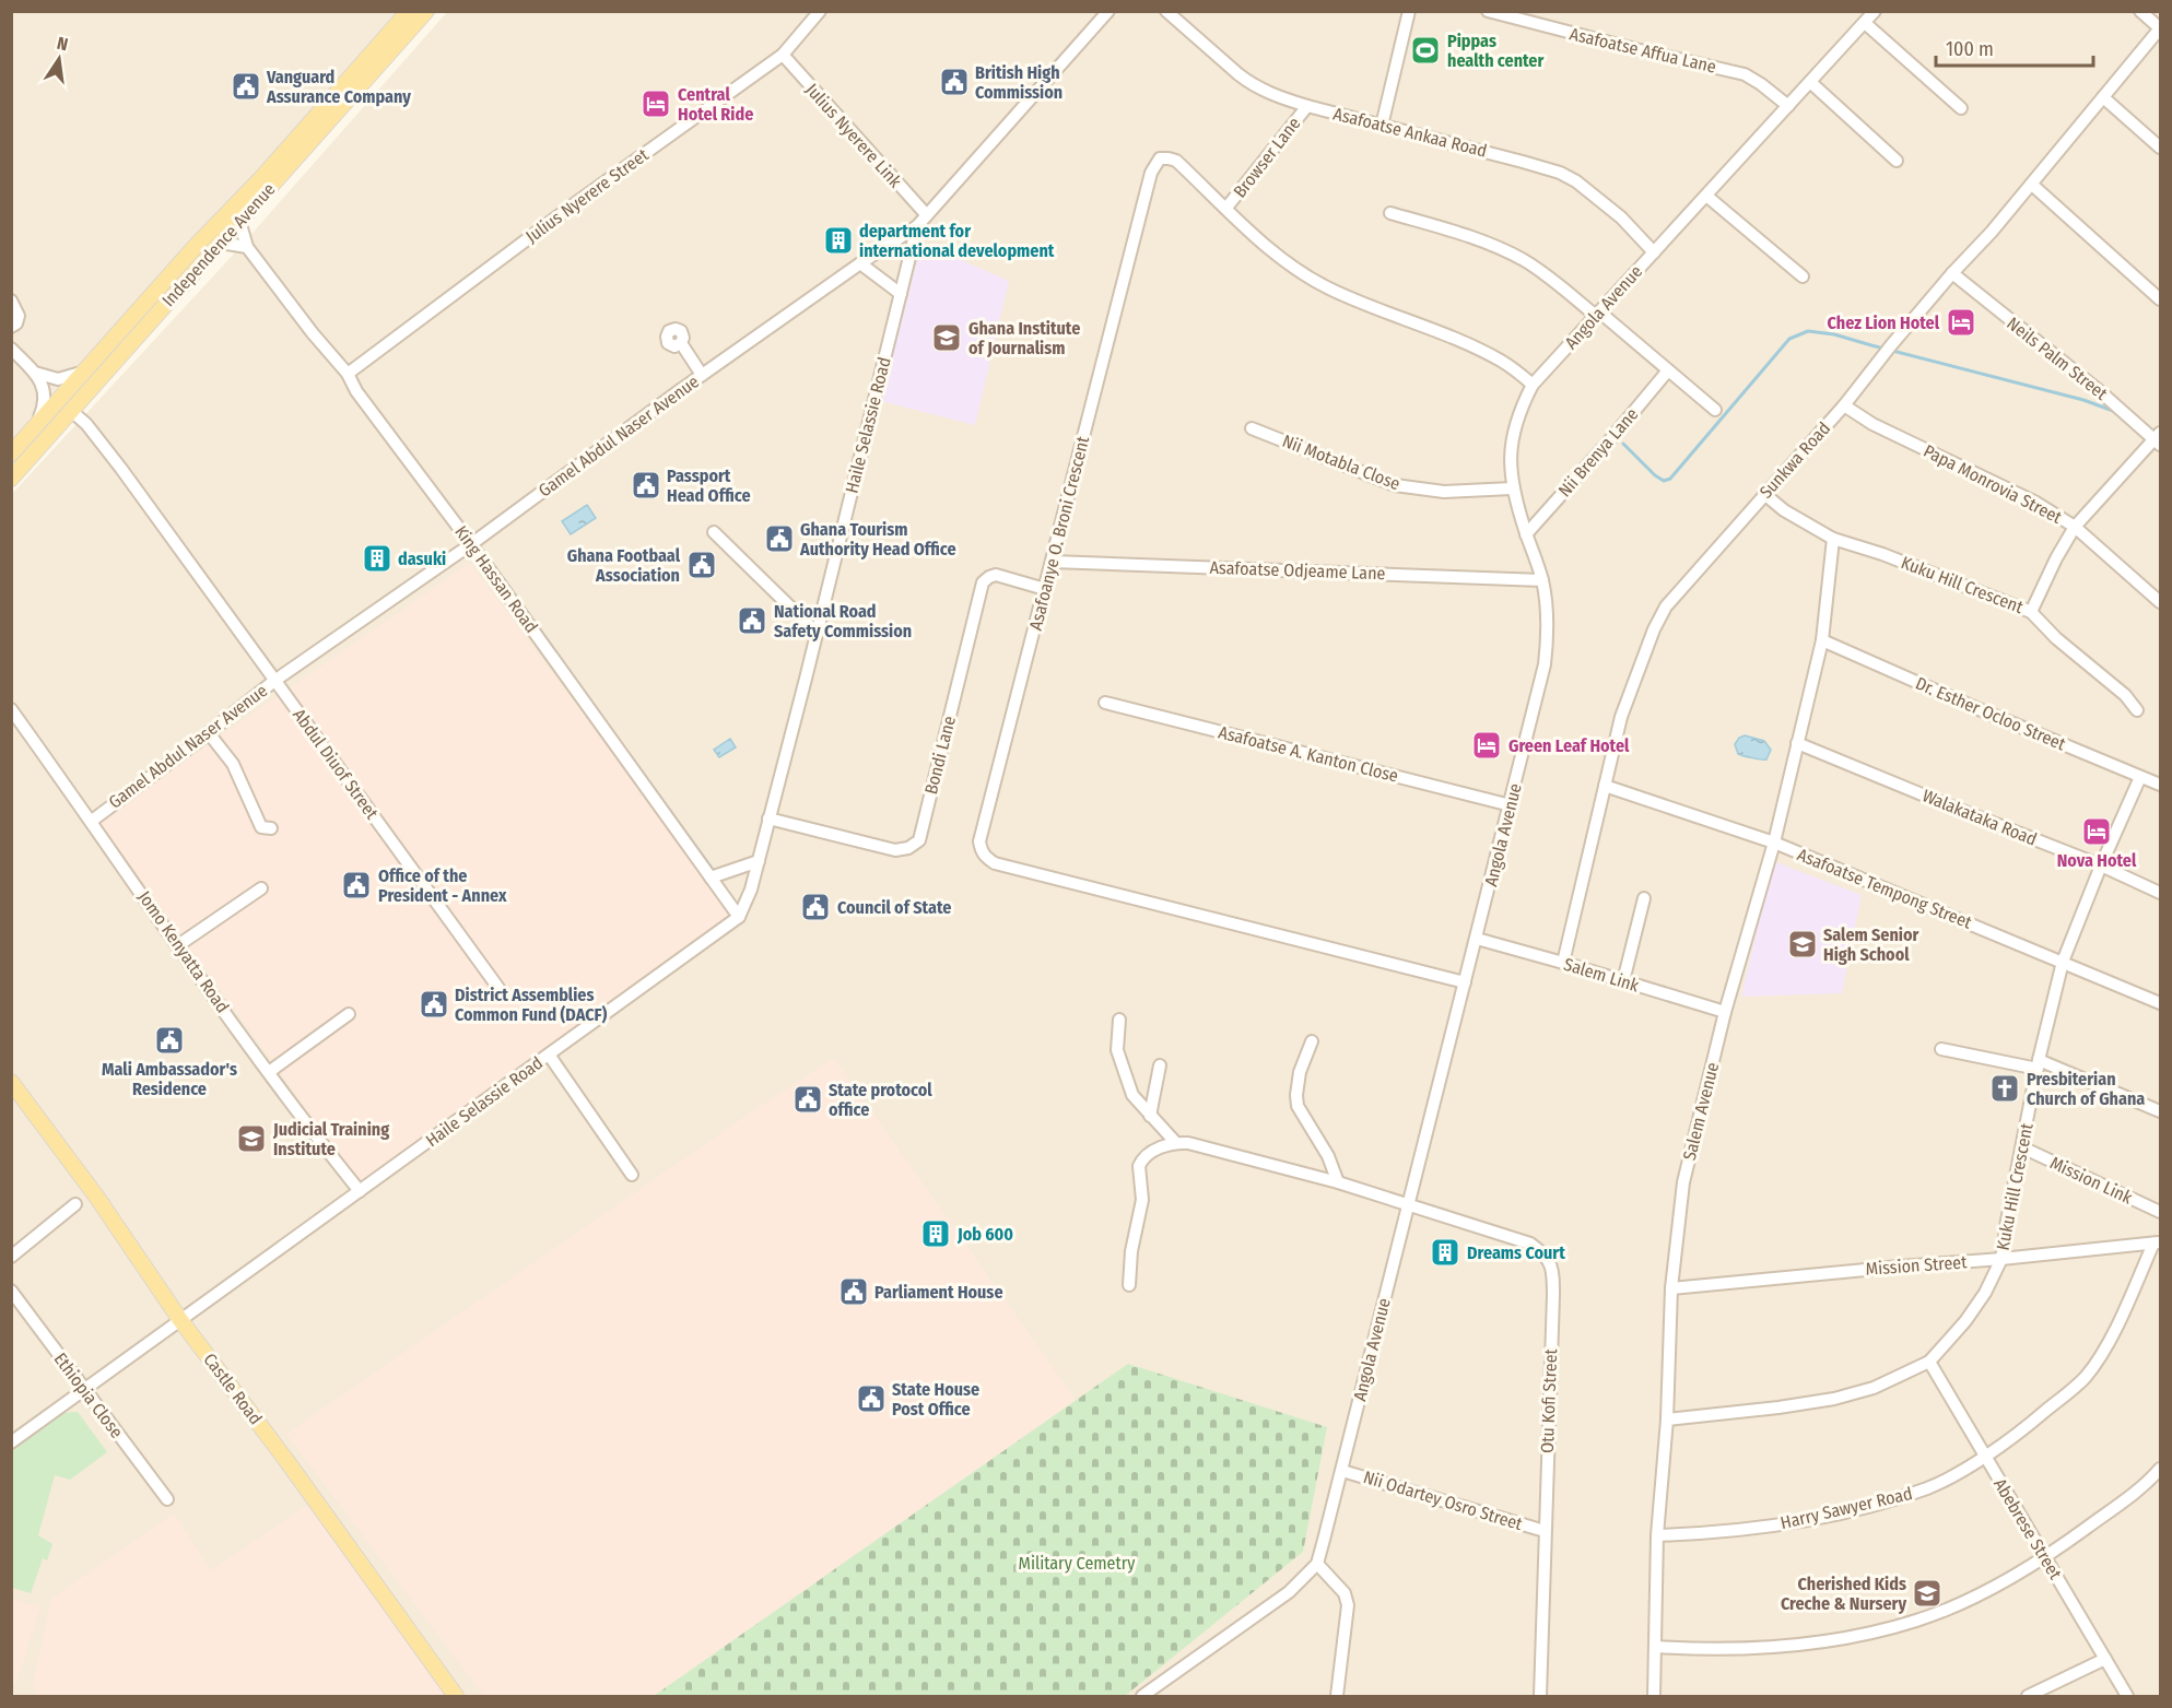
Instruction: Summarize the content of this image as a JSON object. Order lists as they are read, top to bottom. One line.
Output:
{"streets":{"main road":["Independence Avenue","Castle Road"],"street":["Asafoatse Affua Lane","Asafoatse Ankaa Road","Julius Nyerere Link","Browser Lane","Julius Nyerere Street","Angola Avenue","Neils Palm Street","Haile Selassie Road","Gamel Abdul Naser Avenue","Nii Brenya Lane","Sunkwa Road","Nii Motabla Close","Papa Monrovia Street","Asafoanye O. Broni Crescent","Asafoatse Odjeame Lane","King Hassan Road","Kuku Hill Crescent","Dr. Esther Ocloo Street","Asafoatse A. Kanton Close","Bondi Lane","Abdul Diuof Street","Walakataka Road","Asafoatse Tempong Street","Jomo Kenyatta Road","Salem Link","Salem Avenue","Mission Link","Mission Street","Ethiopia Close","Otu Kofi Street","Nii Odartey Osro Street","Harry Sawyer Road","Abebrese Street"]},"crossings":[["Asafoatse Affua Lane","Angola Avenue"],["Asafoatse Ankaa Road","Browser Lane"],["Asafoatse Ankaa Road","Angola Avenue"],["Julius Nyerere Link","Julius Nyerere Street"],["Julius Nyerere Link","Gamel Abdul Naser Avenue"],["Browser Lane","Asafoanye O. Broni Crescent"],["Julius Nyerere Street","King Hassan Road"],["Independence Avenue","King Hassan Road"],["Independence Avenue","Abdul Diuof Street"],["Angola Avenue","Nii Brenya Lane"],["Angola Avenue","Nii Motabla Close"],["Angola Avenue","Asafoanye O. Broni Crescent"],["Angola Avenue","Asafoatse Odjeame Lane"],["Angola Avenue","Asafoatse A. Kanton Close"],["Angola Avenue","Salem Link"],["Angola Avenue","Otu Kofi Street"],["Angola Avenue","Nii Odartey Osro Street"],["Neils Palm Street","Sunkwa Road"],["Haile Selassie Road","Gamel Abdul Naser Avenue"],["Haile Selassie Road","King Hassan Road"],["Haile Selassie Road","Bondi Lane"],["Haile Selassie Road","Jomo Kenyatta Road"],["Haile Selassie Road","Castle Road"],["Haile Selassie Road","Ethiopia Close"],["Gamel Abdul Naser Avenue","King Hassan Road"],["Gamel Abdul Naser Avenue","Abdul Diuof Street"],["Gamel Abdul Naser Avenue","Jomo Kenyatta Road"],["Sunkwa Road","Papa Monrovia Street"],["Sunkwa Road","Kuku Hill Crescent"],["Sunkwa Road","Asafoatse Tempong Street"],["Sunkwa Road","Salem Link"],["Asafoanye O. Broni Crescent","Asafoatse Odjeame Lane"],["Asafoanye O. Broni Crescent","Bondi Lane"],["Kuku Hill Crescent","Dr. Esther Ocloo Street"],["Kuku Hill Crescent","Walakataka Road"],["Kuku Hill Crescent","Asafoatse Tempong Street"],["Kuku Hill Crescent","Salem Avenue"],["Kuku Hill Crescent","Mission Link"],["Kuku Hill Crescent","Mission Street"],["Kuku Hill Crescent","Abebrese Street"],["Dr. Esther Ocloo Street","Salem Avenue"],["Walakataka Road","Salem Avenue"],["Asafoatse Tempong Street","Salem Avenue"],["Salem Link","Salem Avenue"],["Salem Avenue","Mission Street"],["Salem Avenue","Harry Sawyer Road"],["Mission Street","Harry Sawyer Road"],["Otu Kofi Street","Nii Odartey Osro Street"],["Harry Sawyer Road","Abebrese Street"]],"parks":["Military Cemetry"],"places":{"sports":["Pippas health center"],"public building":["British High Commission","Vanguard Assurance Company","Passport Head Office","Ghana Tourism Authority Head Office","Ghana Footbaal Association","National Road Safety Commission","Office of the President - Annex","Council of State","District Assemblies Common Fund (DACF)","Mali Ambassador's Residence","State protocol office","Parliament House","State House Post Office"],"hotel":["Central Hotel Ride","Chez Lion Hotel","Green Leaf Hotel","Nova Hotel"],"building":["department for international development","dasuki","Job 600","Dreams Court"],"school or university":["Ghana Institute of Journalism","Salem Senior High School","Judicial Training Institute","Cherished Kids Creche & Nursery"],"church":["Presbiterian Church of Ghana"]},"scale_bar":"100 m","north":"top"}
